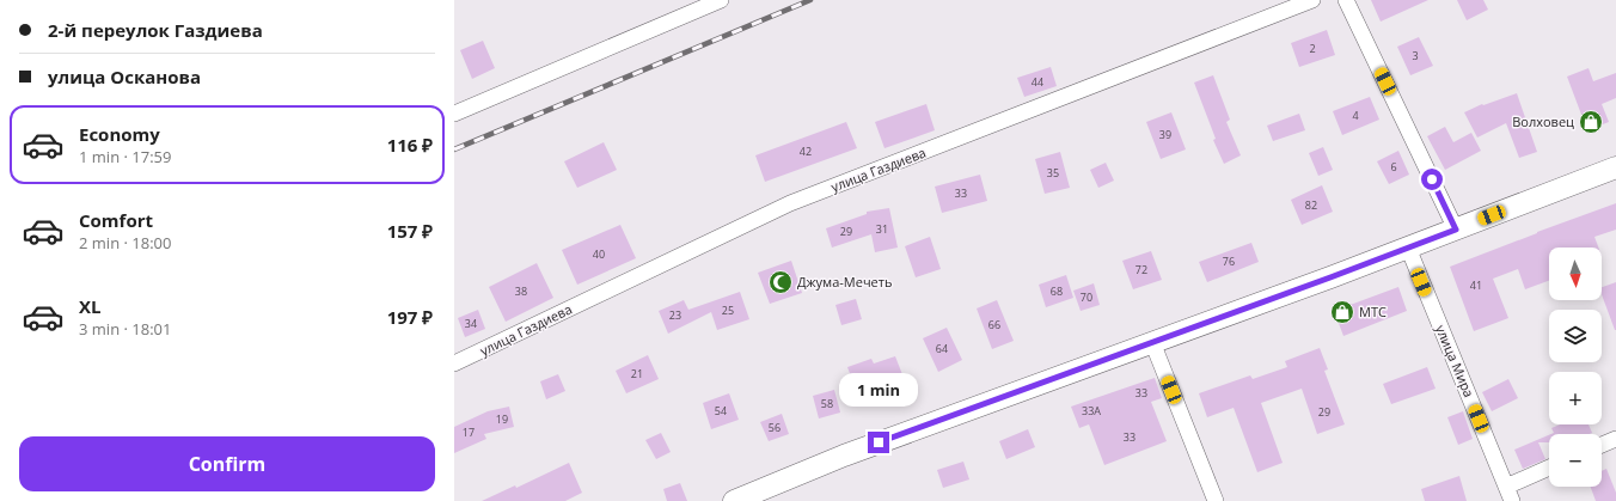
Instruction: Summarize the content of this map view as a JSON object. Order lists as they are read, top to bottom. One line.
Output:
{"streets":{"street":["улица Газдиева","улица Мира"]},"places":{"shop":["Волховец","МТС"],"mosque":["Джума-Мечеть"]},"house_numbers":["2","3","44","4","39","42","6","35","33","82","31","29","40","76","72","41","38","68","70","25","23","34","66","64","21","33","58","54","33А","29","19","56","17","33"],"north":"bottom","page":{"banner":["2-й переулок Газдиева","улица Осканова"],"list":[{"name":"Economy","note":"1 min · 17:59","value":"116 ₽"},{"name":"Comfort","note":"2 min · 18:00","value":"157 ₽"},{"name":"XL","note":"3 min · 18:01","value":"197 ₽"}],"map_buttons":["+","−"],"bubble":"1 min","buttons":"Confirm"}}
